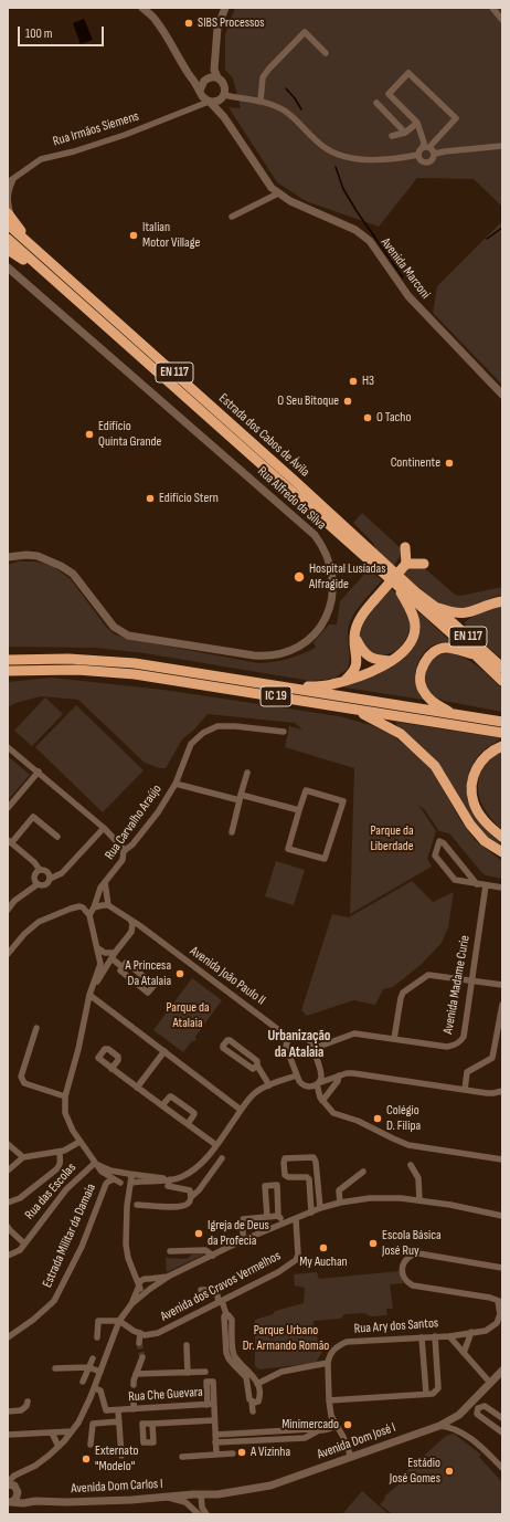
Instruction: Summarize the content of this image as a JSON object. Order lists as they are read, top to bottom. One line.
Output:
{"streets":{"highway":["EN 117","Estrada dos Cabos de Ávila","IC 19"],"street":["Rua Irmãos Siemens","Avenida Marconi","Rua Alfredo da Silva","Rua Carvalho Araújo","Avenida João Paulo II","Avenida Madame Curie","Rua das Escolas","Estrada Militar da Damaia","Avenida dos Cravos Vermelhos","Rua Ary dos Santos","Rua Che Guevara","Avenida Dom José I","Avenida Dom Carlos I"]},"crossings":[["Rua Irmãos Siemens","Avenida Marconi"],["Rua Carvalho Araújo","Avenida João Paulo II"],["Avenida Dom José I","Avenida Dom Carlos I"]],"districts":["Urbanização da Atalaia"],"parks":["Parque da Liberdade","Parque da Atalaia","Parque Urbano Dr. Armando Romão"],"places":["SIBS Processos","Italian Motor Village","H3","O Seu Bitoque","O Tacho","Edifício Quinta Grande","Continente","Edifício Stern","Hospital Lusíadas Alfragide","A Princesa Da Atalaia","Colégio D. Filipa","Igreja de Deus da Profecia","Escola Básica José Ruy","My Auchan","Minimercado","A Vizinha","Externato \"Modelo\"","Estádio José Gomes"],"scale_bar":"100 m"}
